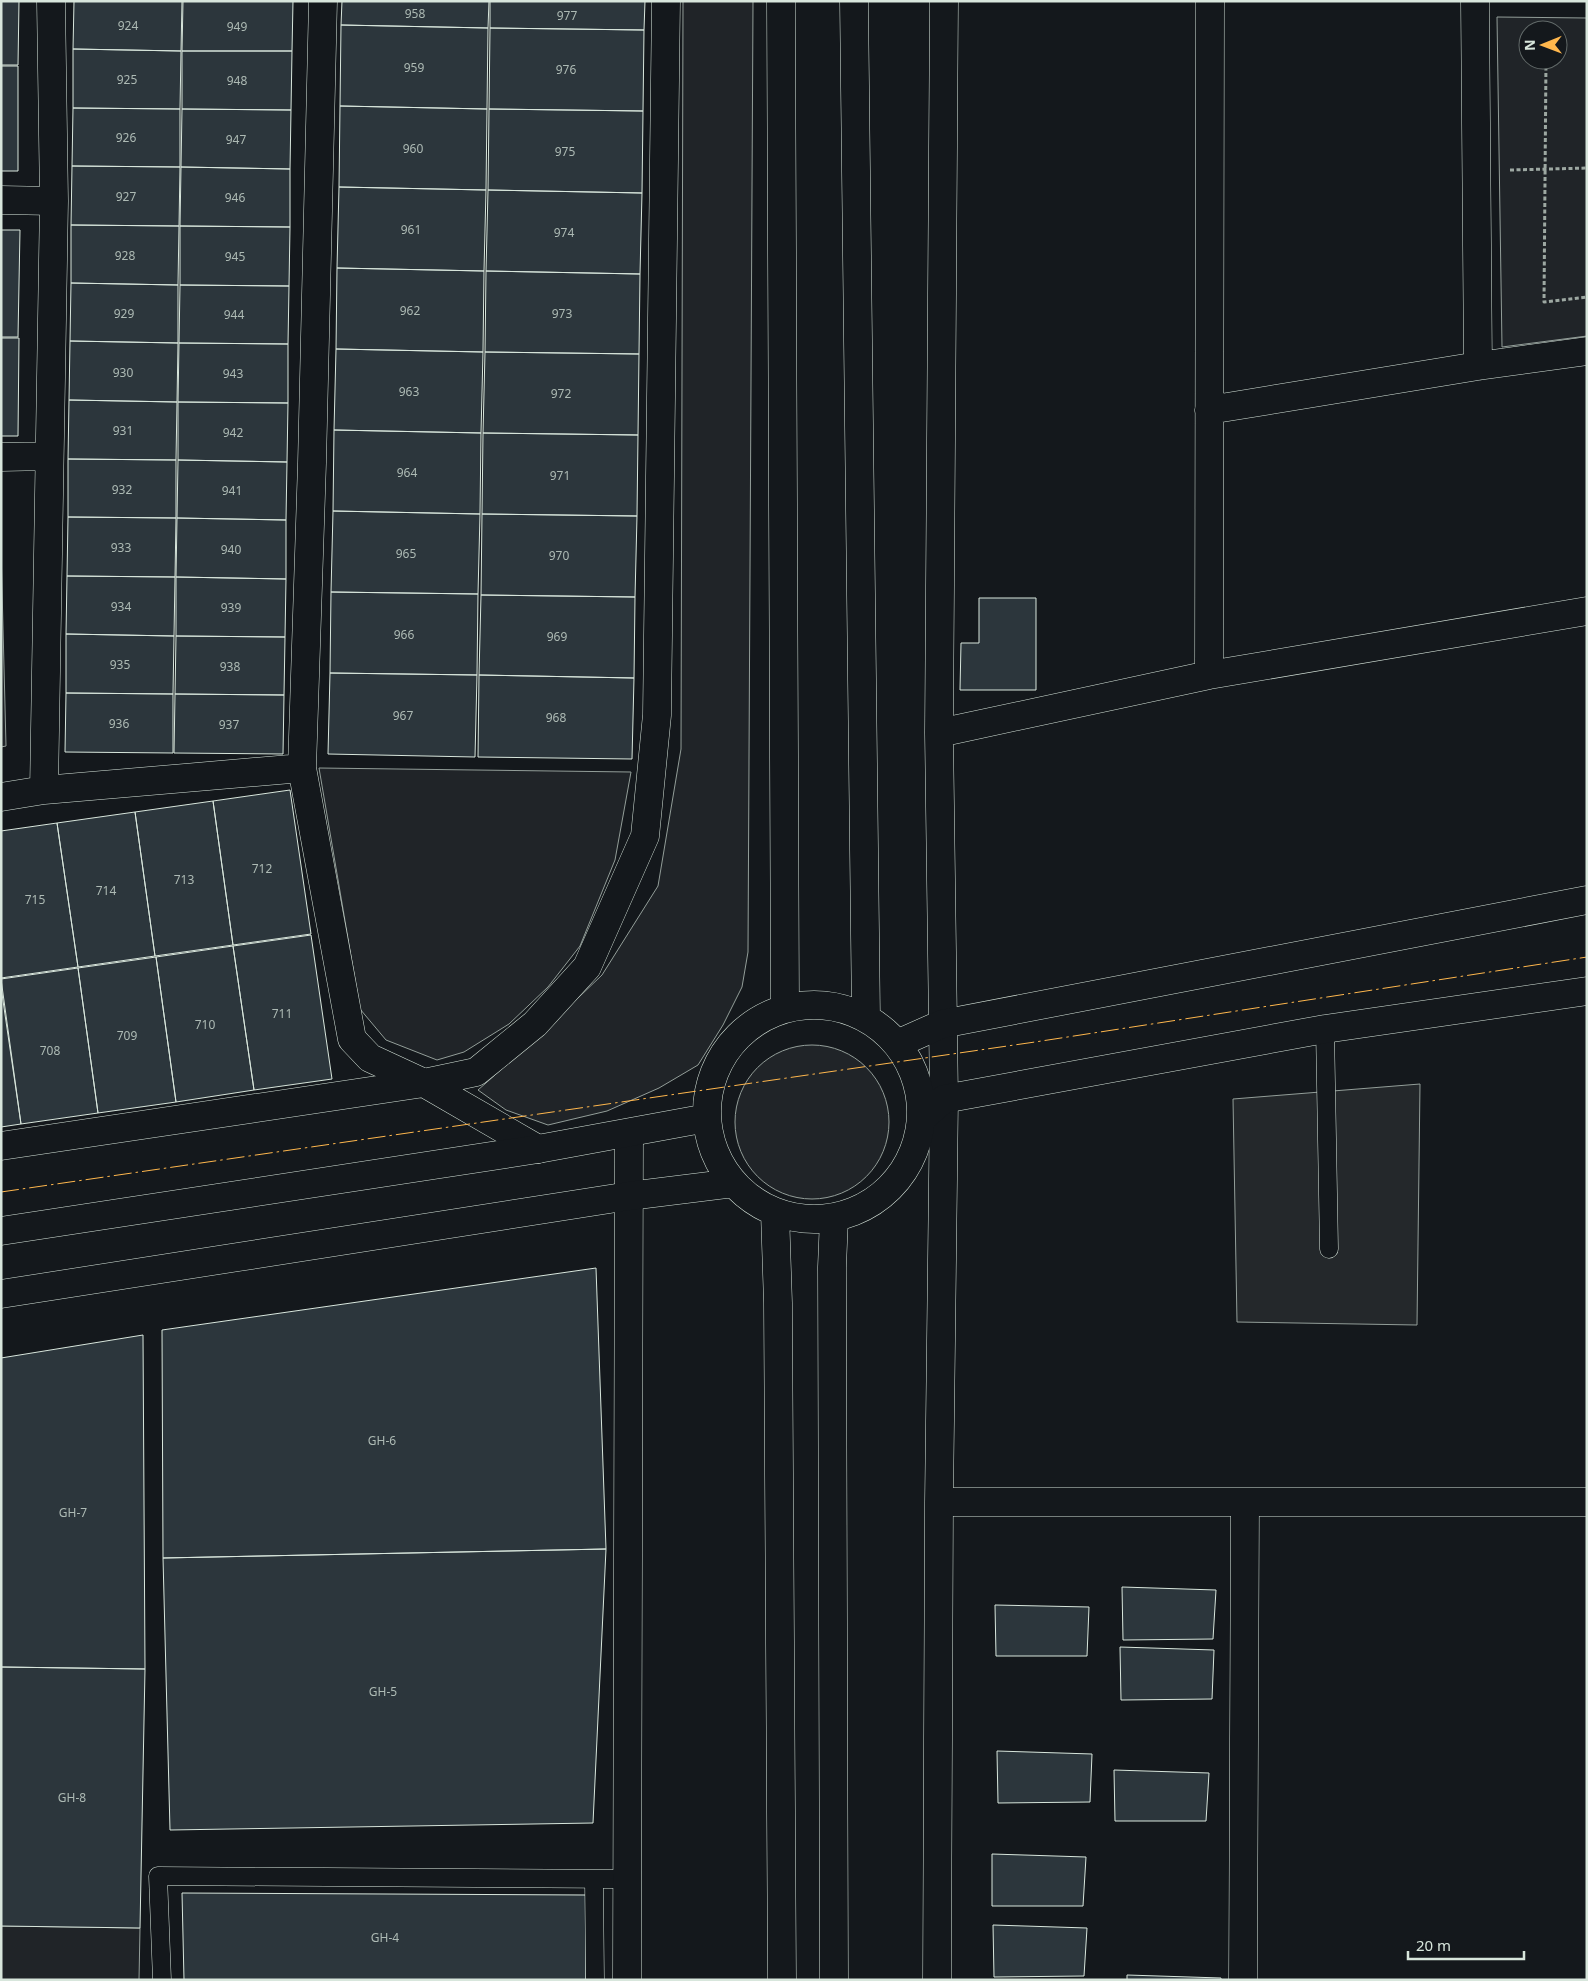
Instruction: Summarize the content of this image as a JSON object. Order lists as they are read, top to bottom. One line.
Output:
{"house_numbers":["958","977","924","949","959","976","925","948","926","947","960","975","927","946","961","974","928","945","962","929","973","944","930","943","963","972","931","942","964","971","932","941","933","940","965","970","934","939","966","969","935","938","967","968","936","937","712","713","714","715","711","710","709","708","GH-6","GH-7","GH-5","GH-8","GH-4"],"scale_bar":"20 m","north":"left"}
